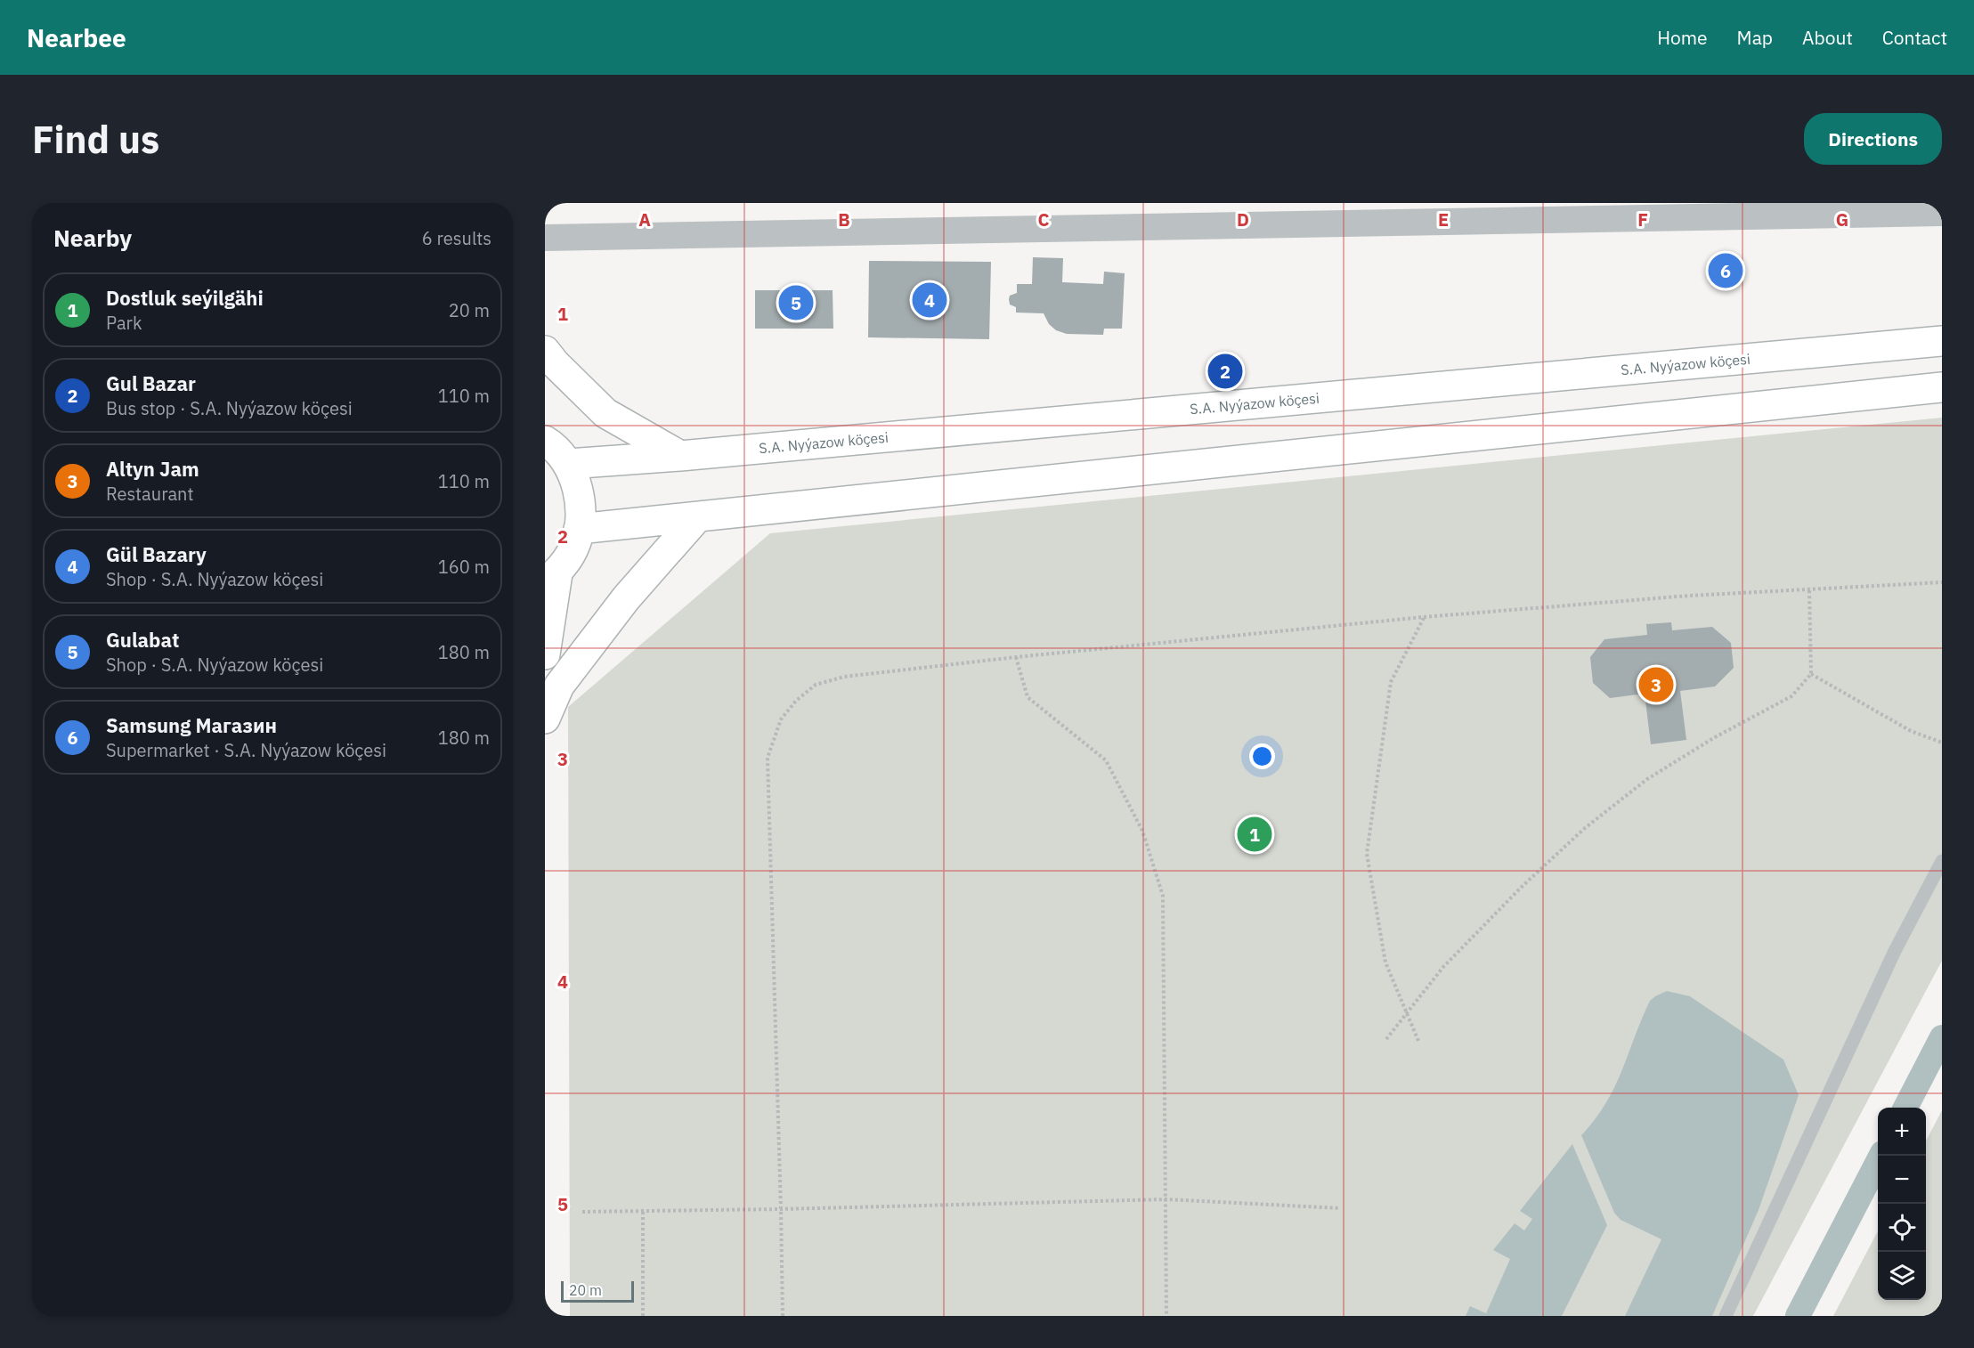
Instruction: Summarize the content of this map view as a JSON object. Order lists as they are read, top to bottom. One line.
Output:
{"streets":{"main road":["S.A. Nyýazow köçesi"]},"scale_bar":"20 m","page":{"header":"Nearbee","nav":["Home","Map","About","Contact"],"buttons":"Directions","title":"Find us","heading":["Nearby","6 results"],"pins":["6","4","5","2","3","1"],"list":[{"mark":"1","name":"Dostluk seýilgähi","note":"Park","value":"20 m"},{"mark":"2","name":"Gul Bazar","note":"Bus stop · S.A. Nyýazow köçesi","value":"110 m"},{"mark":"3","name":"Altyn Jam","note":"Restaurant","value":"110 m"},{"mark":"4","name":"Gül Bazary","note":"Shop · S.A. Nyýazow köçesi","value":"160 m"},{"mark":"5","name":"Gulabat","note":"Shop · S.A. Nyýazow köçesi","value":"180 m"},{"mark":"6","name":"Samsung Магазин","note":"Supermarket · S.A. Nyýazow köçesi","value":"180 m"}],"map_buttons":["+","−"],"scale":"20 m"},"grid":{"columns":["A","B","C","D","E","F","G"],"rows":["1","2","3","4","5"]}}
